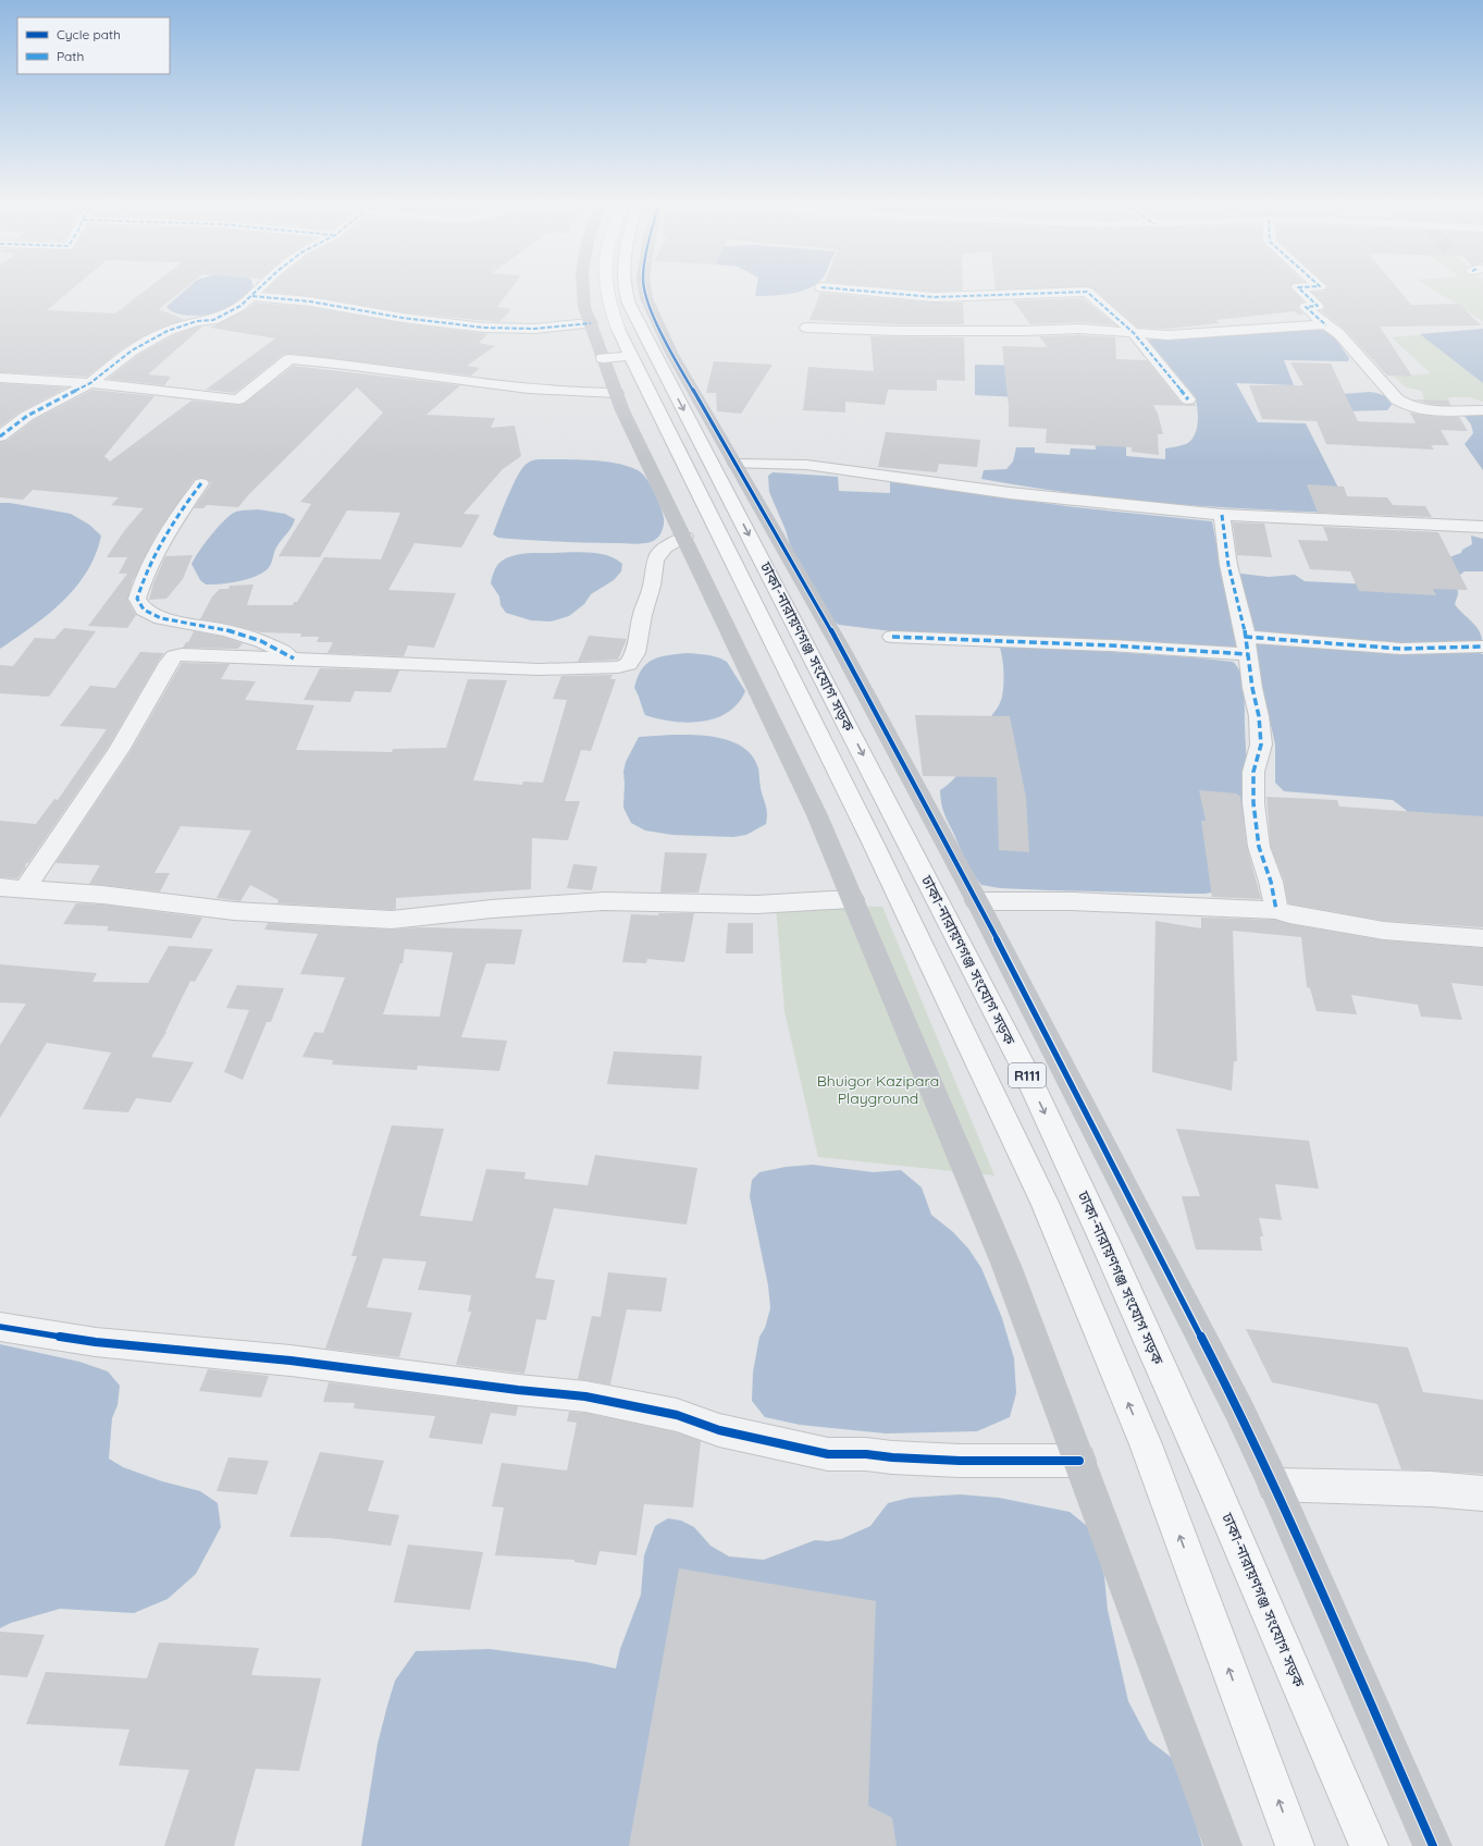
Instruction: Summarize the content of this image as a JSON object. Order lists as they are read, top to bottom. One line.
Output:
{"streets":{"main road":["ঢাকা-নারায়ণগঞ্জ সংযোগ সড়ক","R111"]},"parks":["Bhuigor Kazipara Playground"],"legend":["Cycle path","Path"]}
